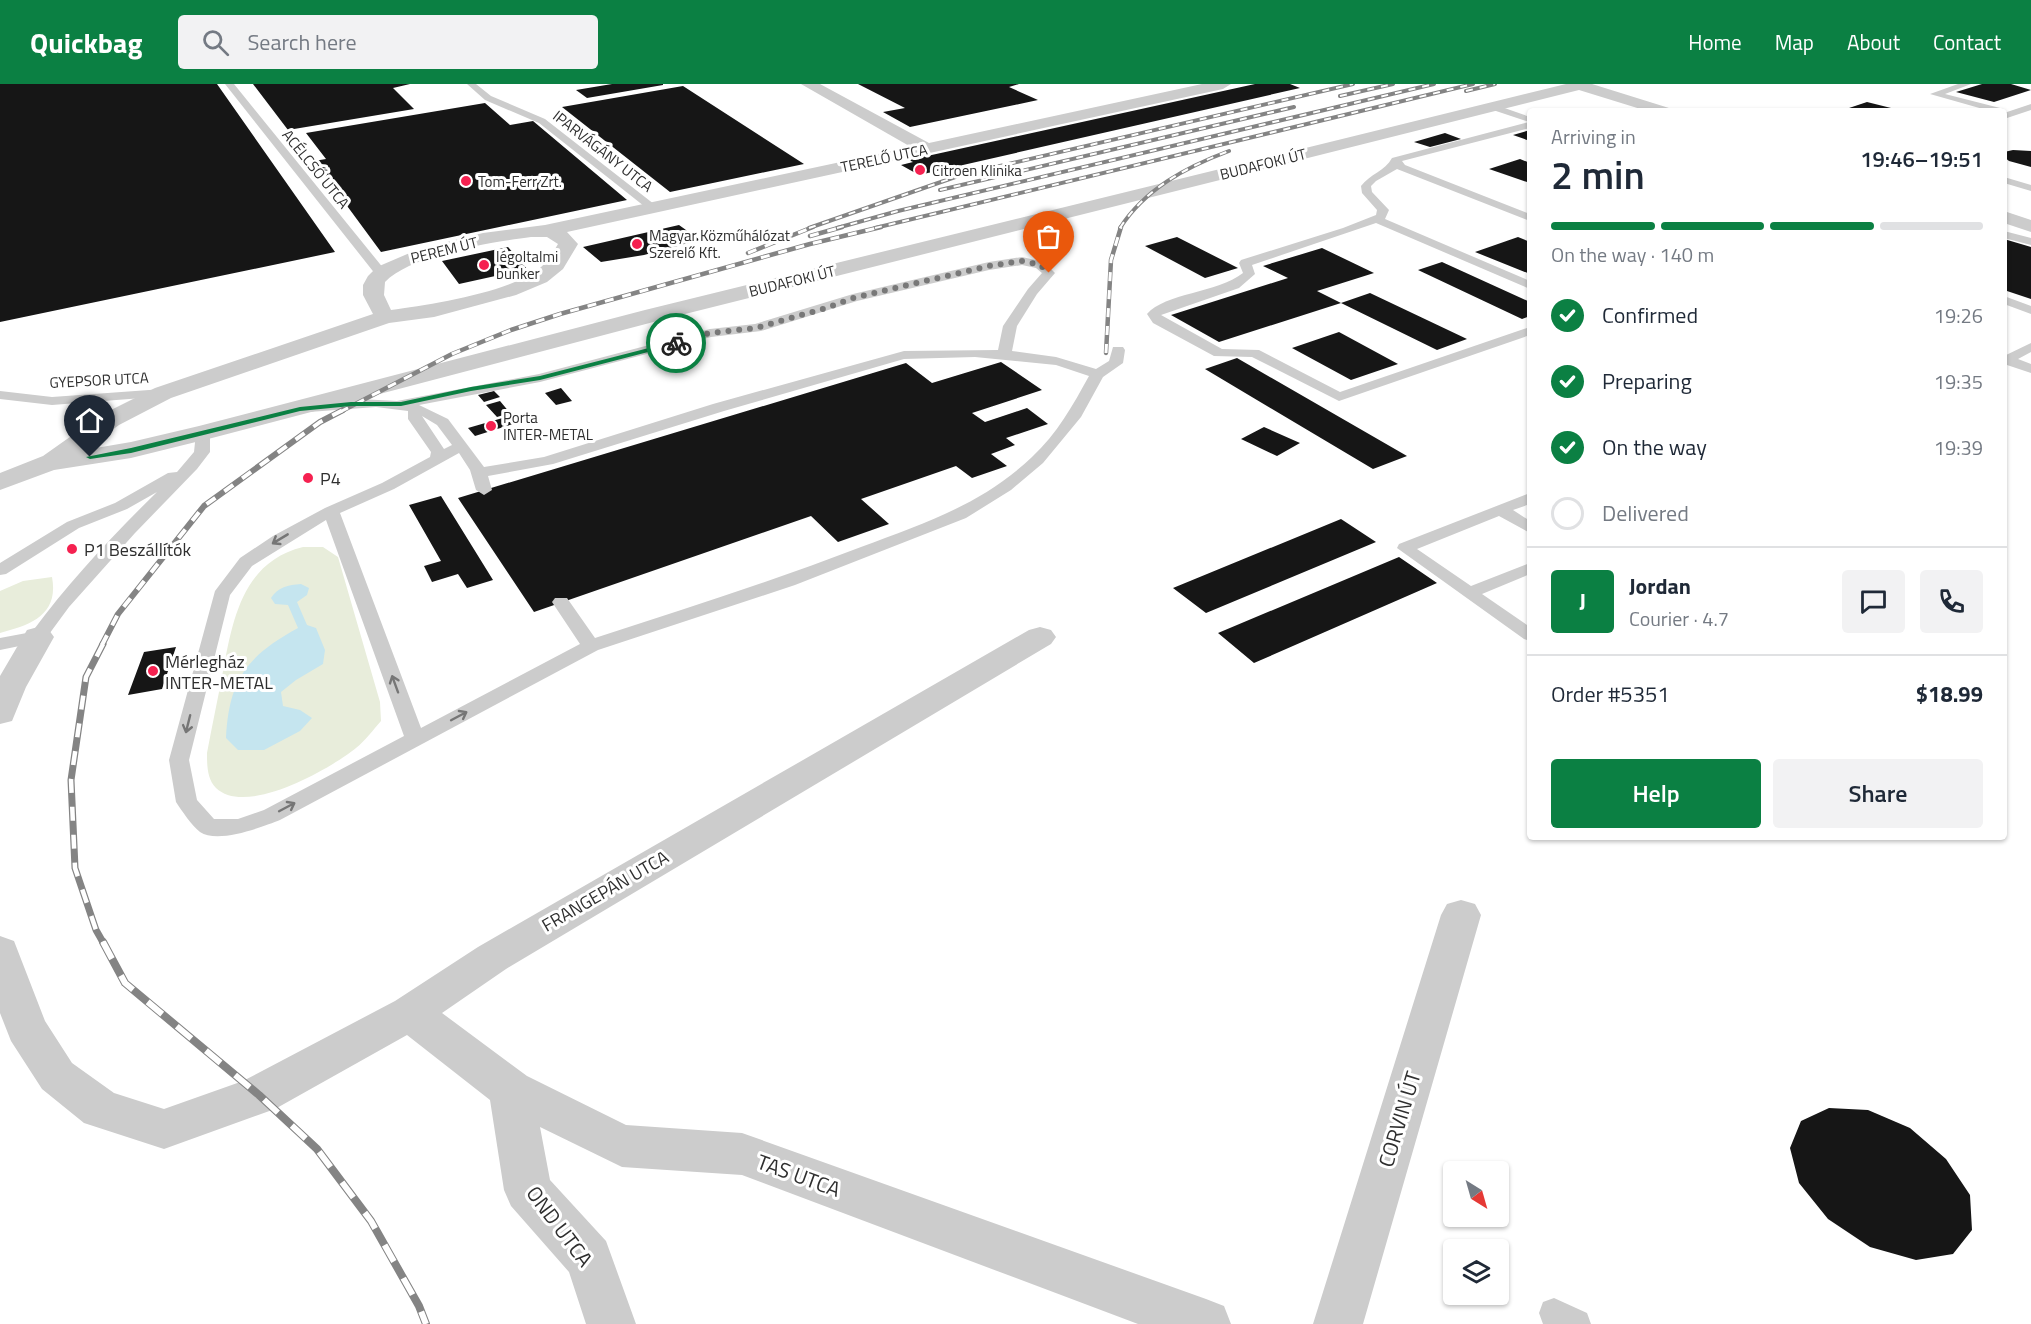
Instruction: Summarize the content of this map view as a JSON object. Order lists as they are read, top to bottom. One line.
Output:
{"streets":{"street":["TERELŐ UTCA","BUDAFOKI ÚT","PEREM ÚT","FRANGEPÁN UTCA","CORVIN ÚT","TAS UTCA","OND UTCA"],"lane":["IPARVÁGÁNY UTCA","ACÉLCSŐ UTCA","GYEPSOR UTCA"]},"crossings":[["IPARVÁGÁNY UTCA","TERELŐ UTCA"],["TERELŐ UTCA","PEREM ÚT"],["ACÉLCSŐ UTCA","PEREM ÚT"],["FRANGEPÁN UTCA","TAS UTCA"],["TAS UTCA","OND UTCA"]],"places":["Citroen Klinika","Tom-Ferr Zrt.","Magyar Közműhálózat Szerelő Kft.","légoltalmi bunker","Porta INTER-METAL","P4","P1 Beszállítók","Mérlegház INTER-METAL"],"north":"bottom right","page":{"header":"Quickbag","search":"Search here","nav":["Home","Map","About","Contact"],"heading":["2 min","Arriving in","19:46–19:51"],"panel":["Jordan","Courier · 4.7","Order #5351","$18.99"],"bar":"On the way · 140 m","list":[["Confirmed","19:26"],["Preparing","19:35"],["On the way","19:39"],"Delivered"],"round":"J","buttons":["Help","Share"]}}
